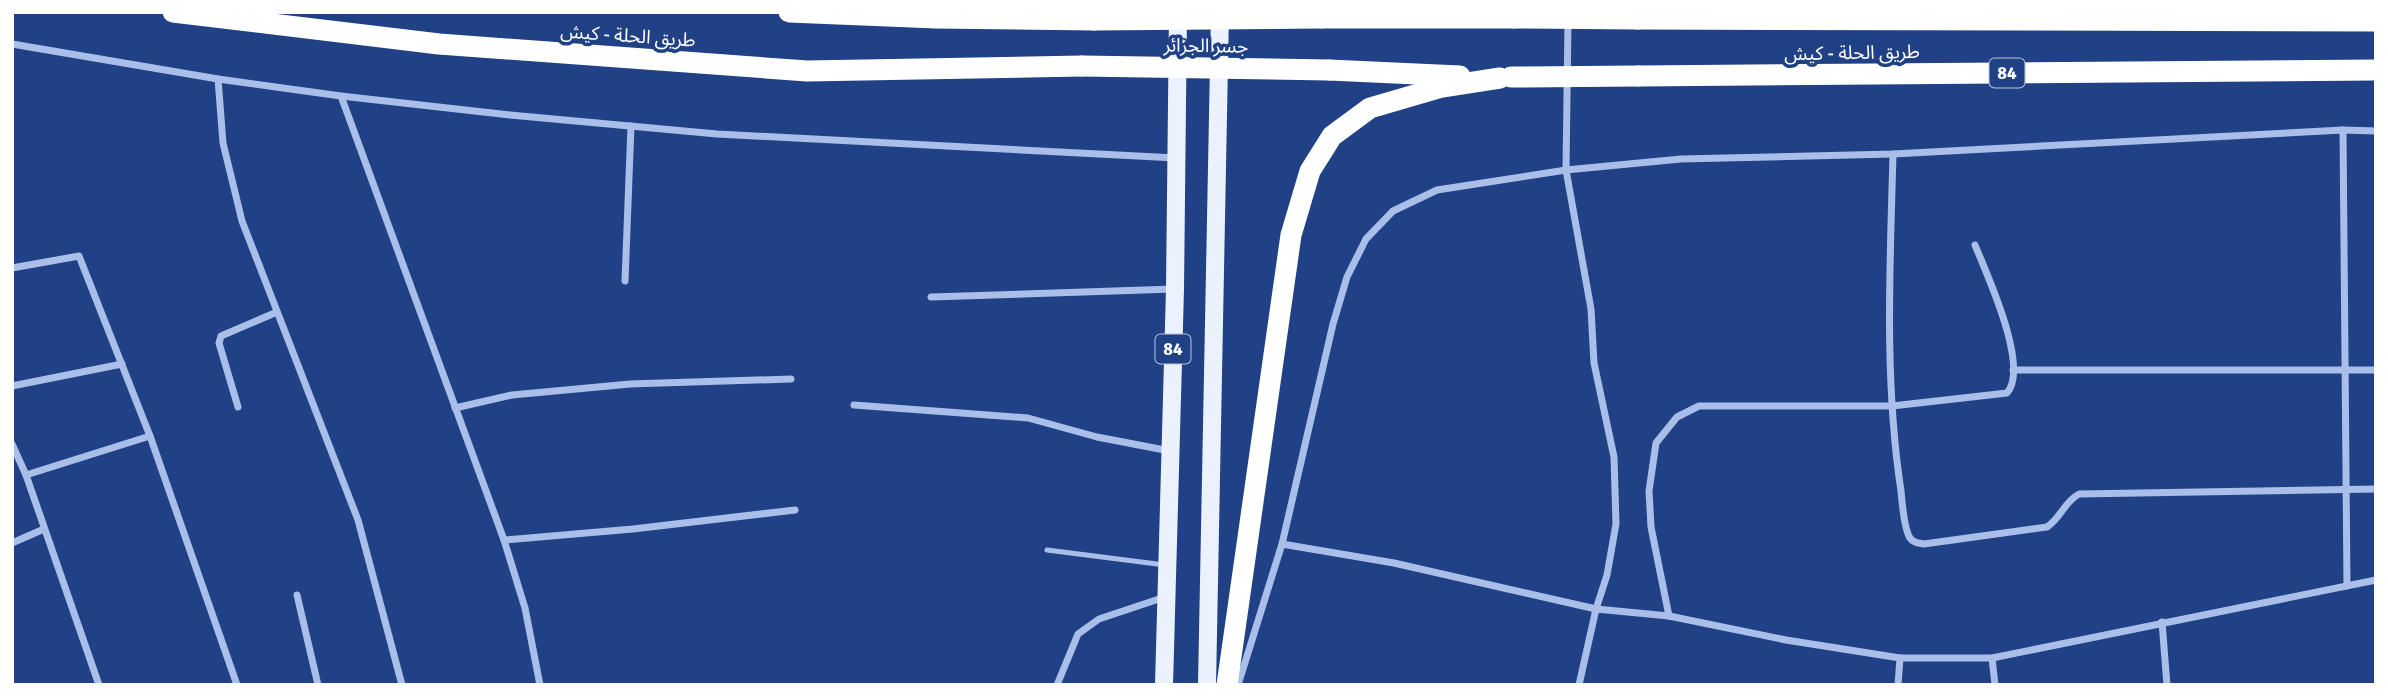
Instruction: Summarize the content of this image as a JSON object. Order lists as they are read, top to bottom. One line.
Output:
{"streets":{"highway":["طريق الحلة - كيش","جسر الجزائر","84"]},"crossings":[["طريق الحلة - كيش","جسر الجزائر"]]}
